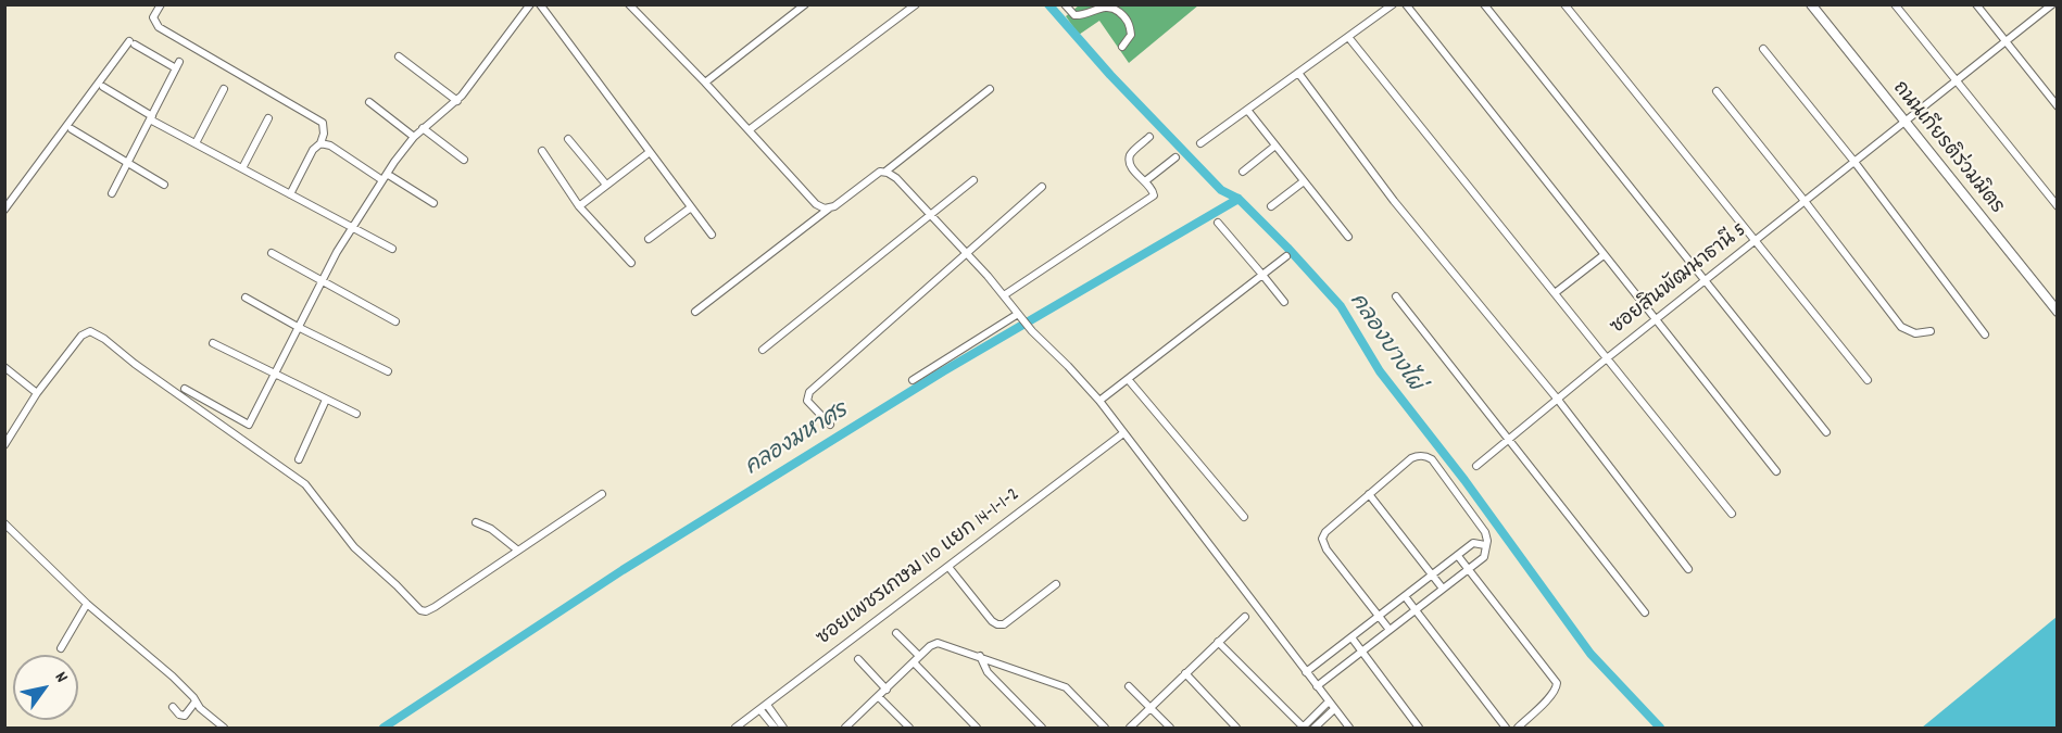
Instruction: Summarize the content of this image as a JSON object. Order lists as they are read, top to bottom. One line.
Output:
{"streets":{"street":["ถนนเกียรติร่วมมิตร","ซอยสินพัฒนาธานี 5","ซอยเพชรเกษม 110 แยก 14-1-1-2"]},"crossings":[["ถนนเกียรติร่วมมิตร","ซอยสินพัฒนาธานี 5"]],"water":["คลองบางไผ่","คลองมหาศร"],"north":"top right"}
